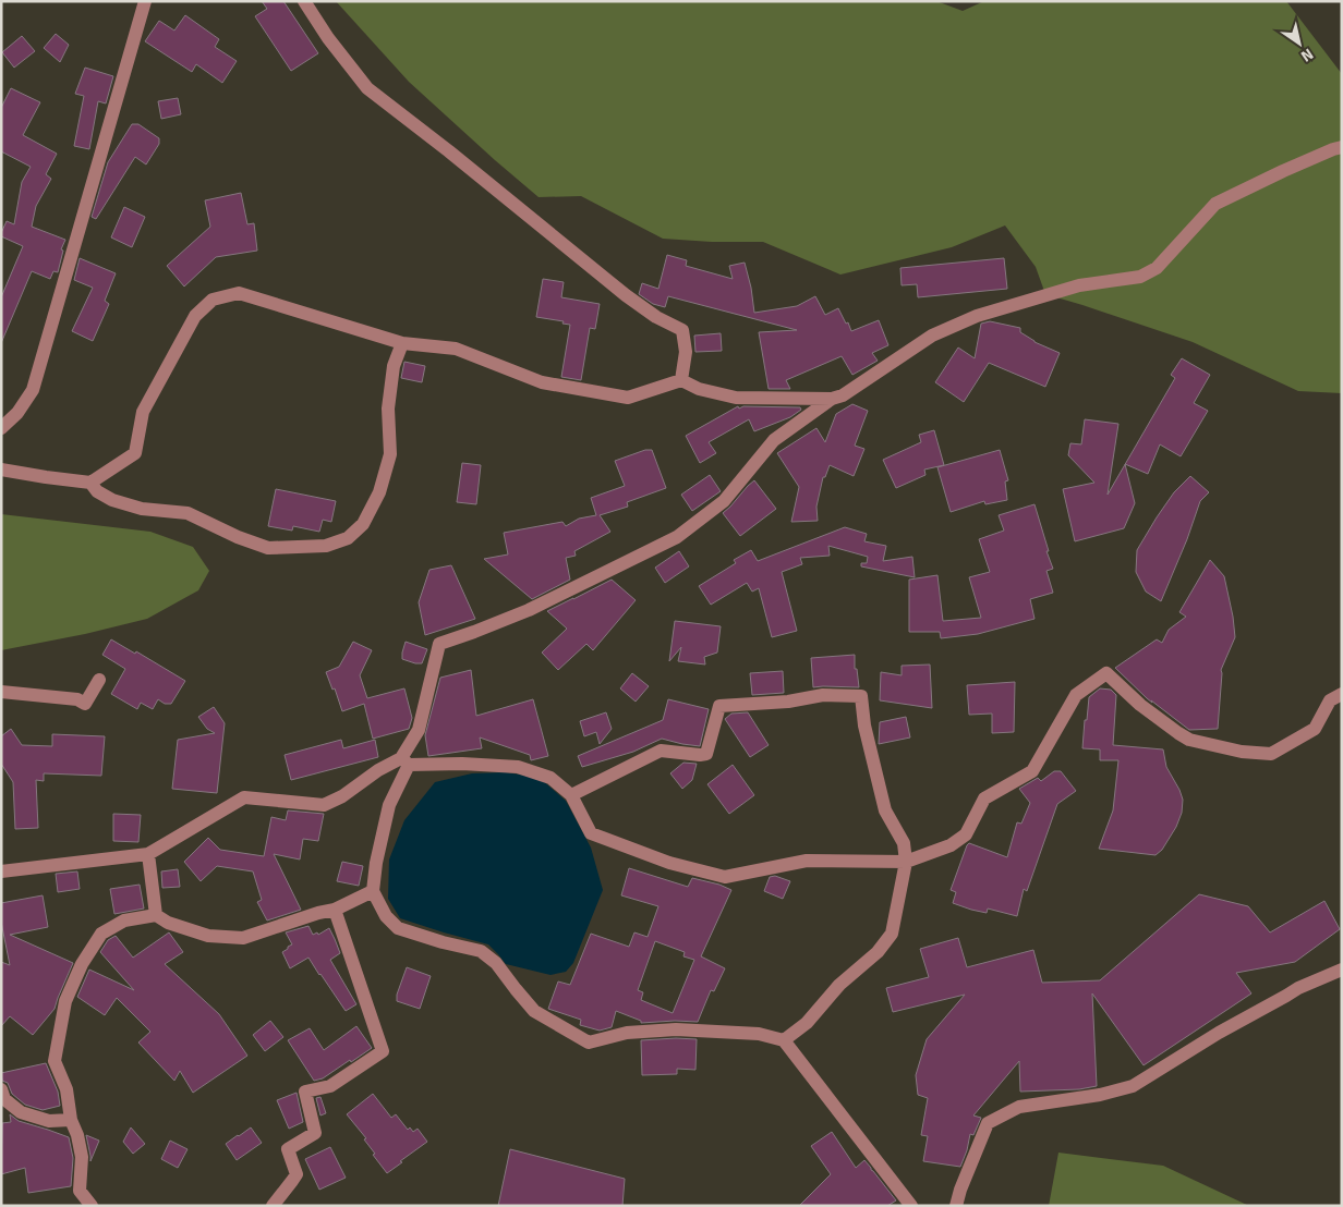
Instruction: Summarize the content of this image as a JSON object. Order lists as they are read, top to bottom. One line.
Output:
{"north":"bottom right"}
